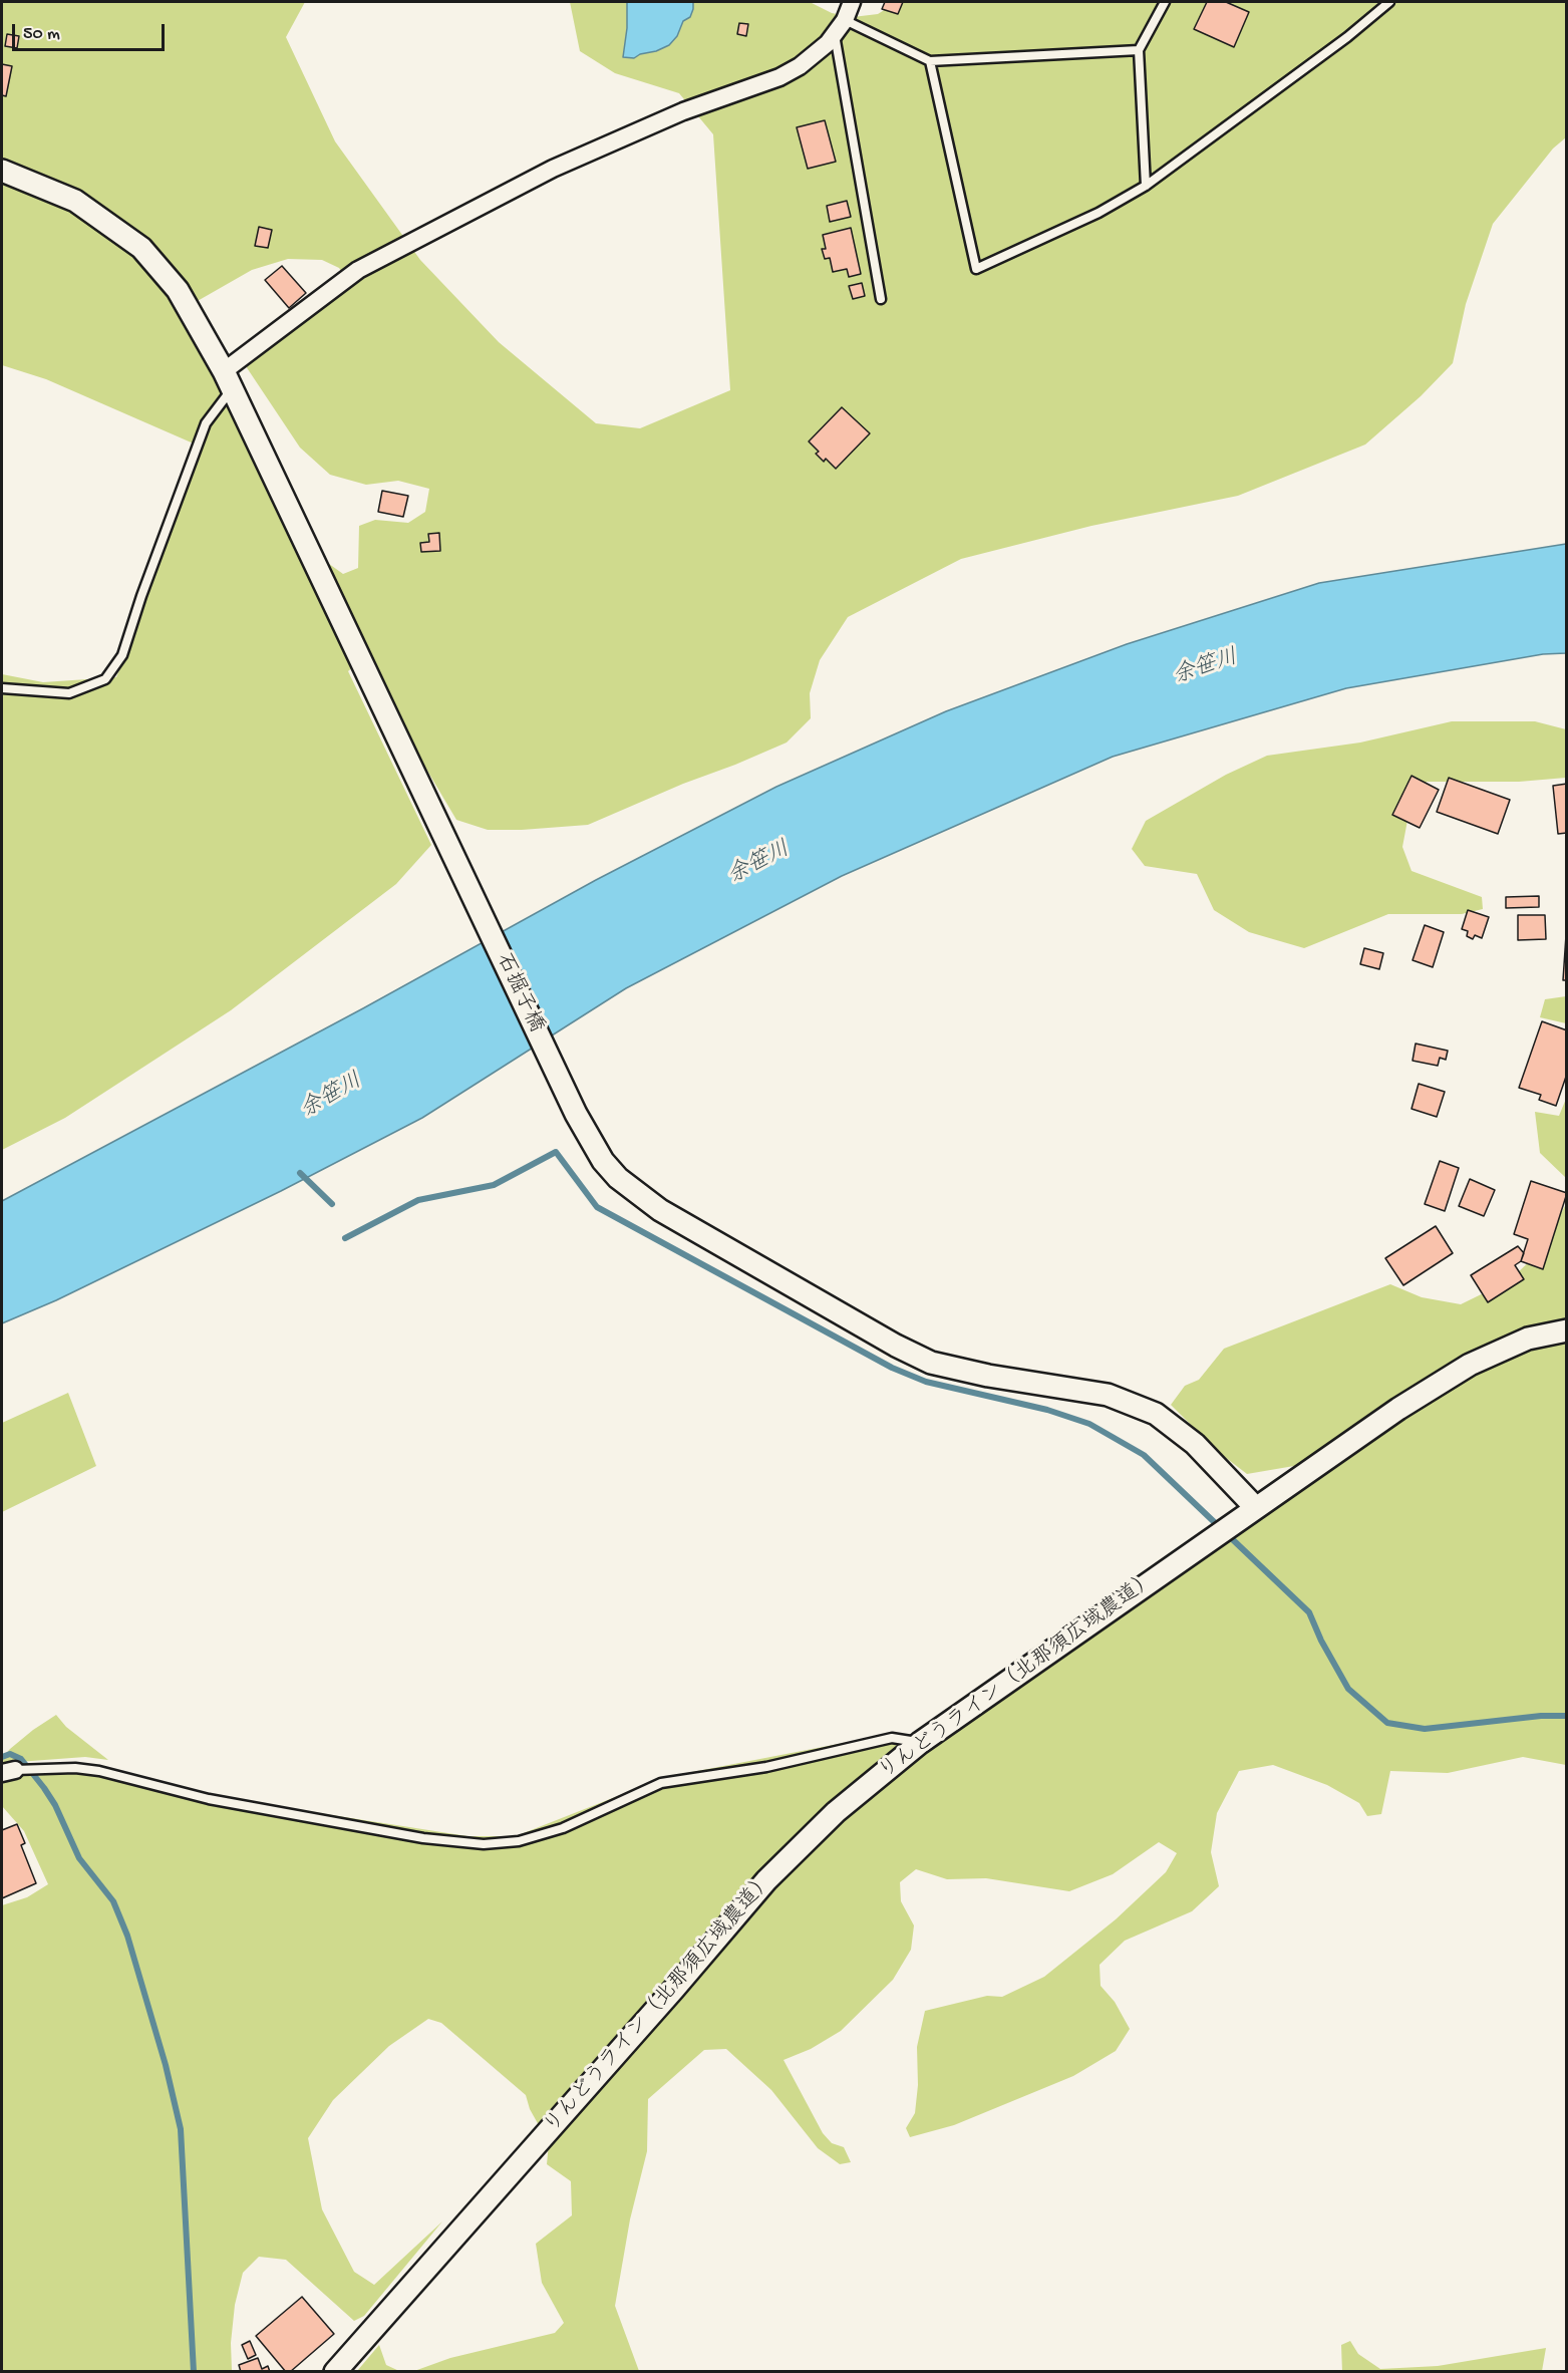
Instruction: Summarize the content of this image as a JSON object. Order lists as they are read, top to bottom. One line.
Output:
{"streets":{"street":["石掘子橋","りんどうライン（北那須広域農道）"]},"crossings":[["石掘子橋","りんどうライン（北那須広域農道）"]],"water":["余笹川"],"scale_bar":"50 m"}
